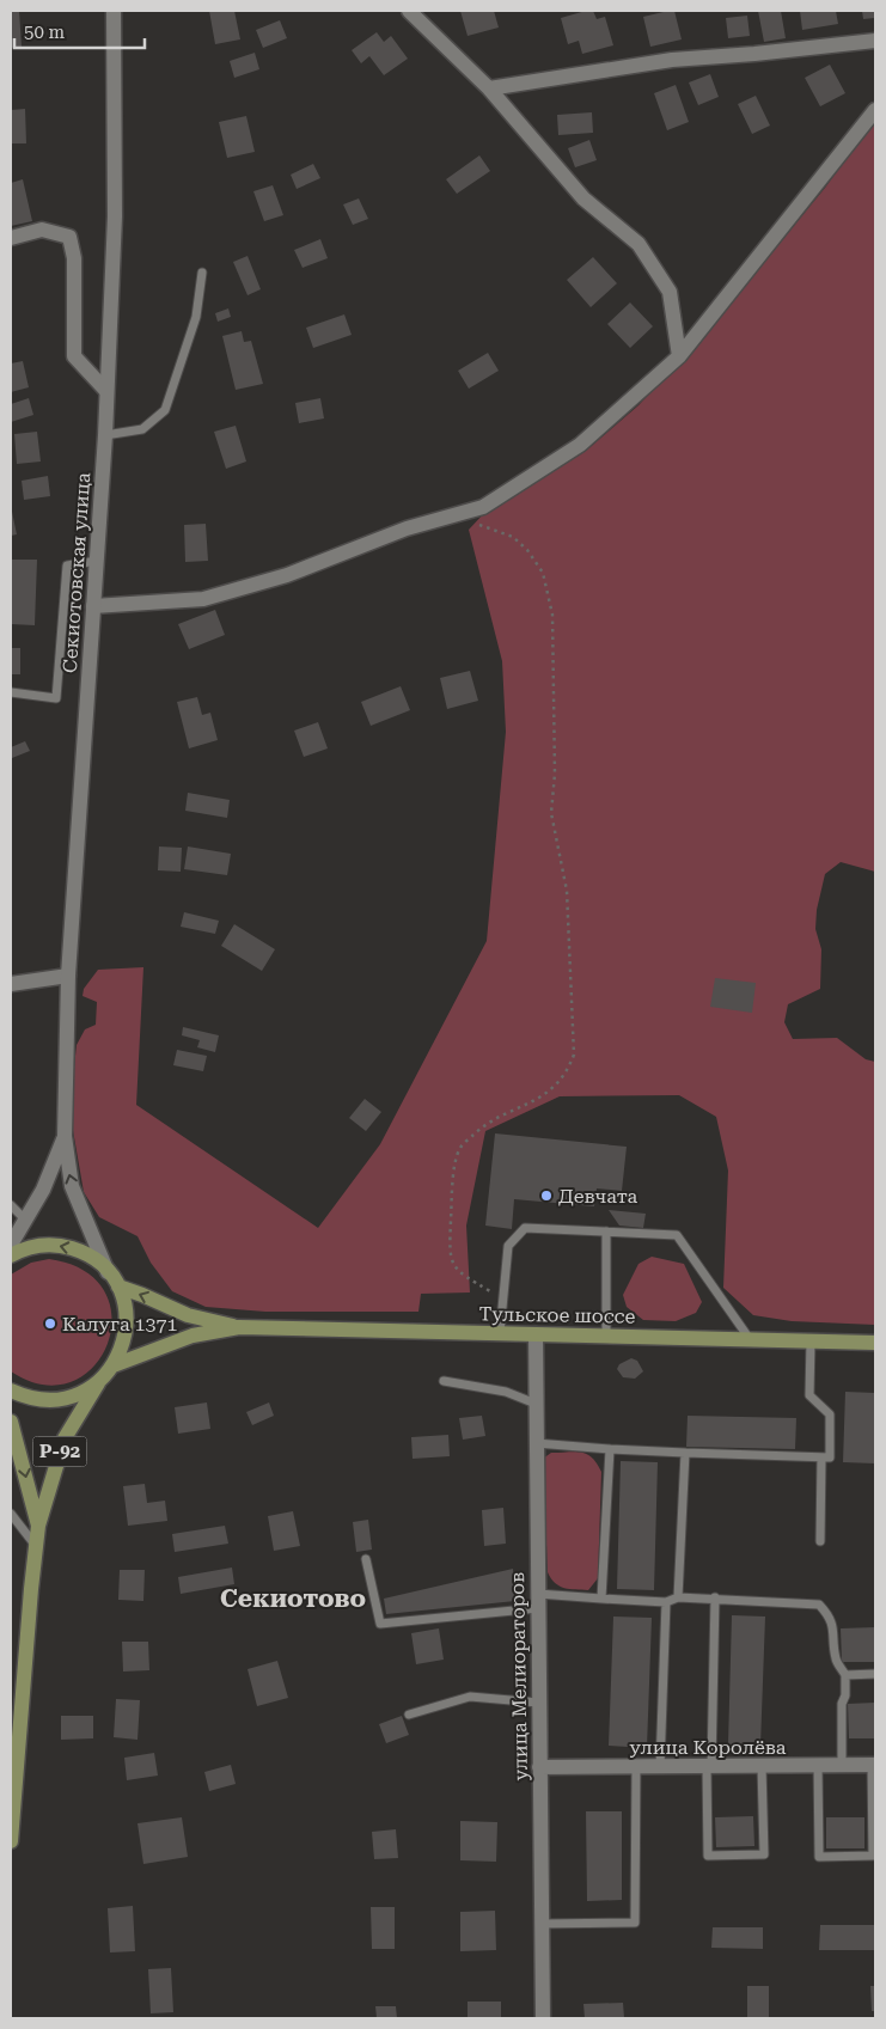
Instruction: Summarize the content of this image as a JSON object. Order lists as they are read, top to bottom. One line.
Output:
{"streets":{"main road":["Тульское шоссе","Р-92"],"street":["Секиотовская улица","улица Мелиораторов","улица Королёва"]},"crossings":[["Тульское шоссе","улица Мелиораторов"],["улица Мелиораторов","улица Королёва"]],"districts":["Секиотово"],"places":["Девчата","Калуга 1371"],"scale_bar":"50 m"}
